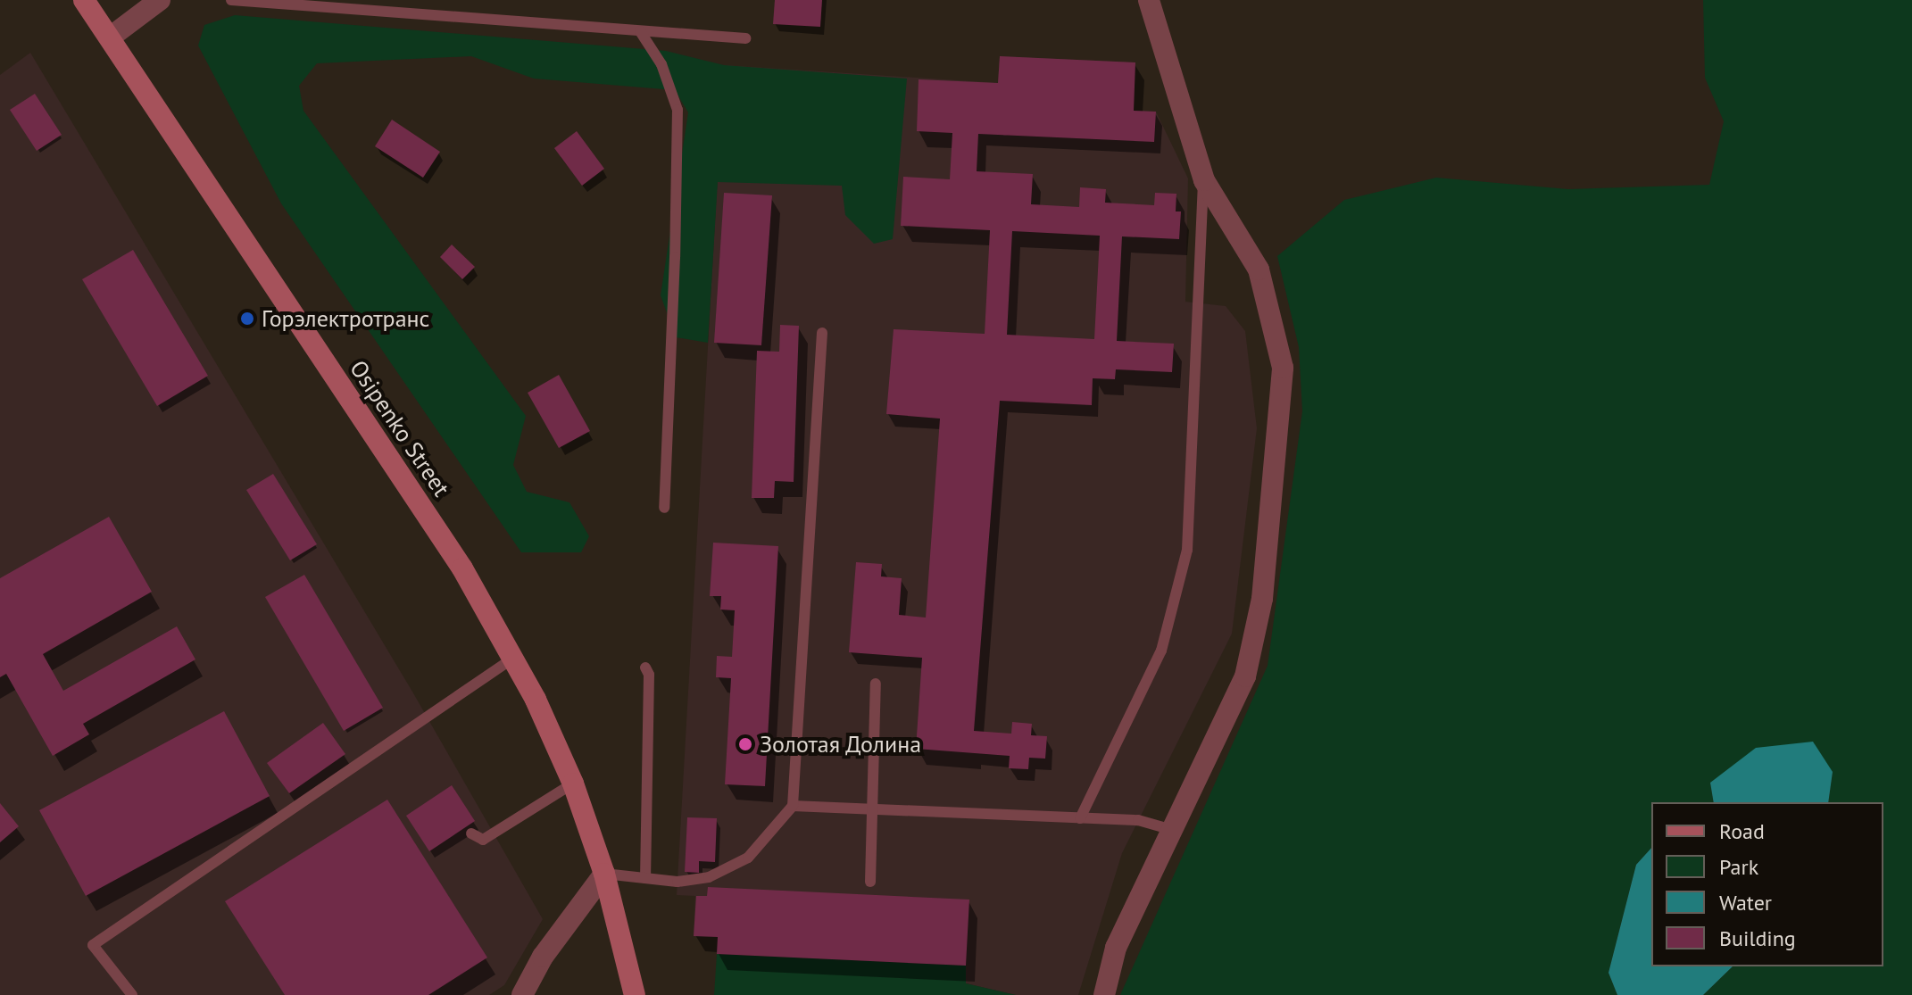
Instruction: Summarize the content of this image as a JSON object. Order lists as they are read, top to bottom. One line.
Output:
{"streets":{"main road":["Osipenko Street"]},"places":["Горэлектротранс","Золотая Долина"],"legend":["Road","Park","Water","Building"]}
